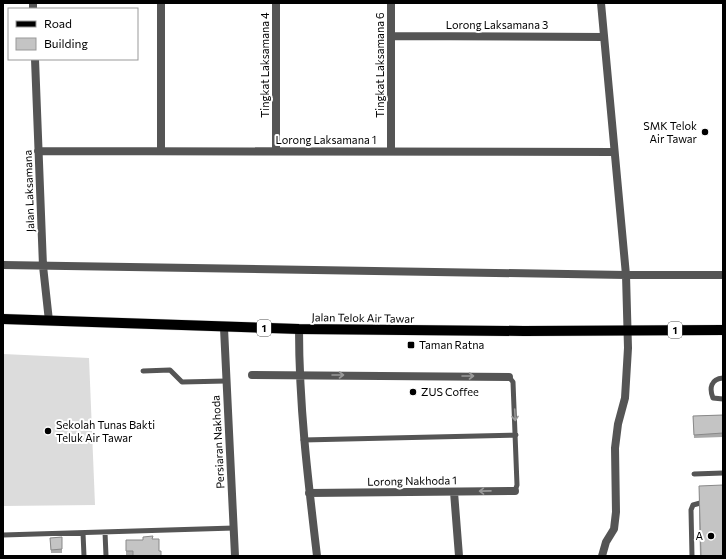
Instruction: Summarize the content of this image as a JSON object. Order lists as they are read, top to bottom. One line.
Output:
{"streets":{"main road":["Jalan Telok Air Tawar","1"],"street":["Lorong Laksamana 3","Tingkat Laksamana 4","Tingkat Laksamana 6","Lorong Laksamana 1","Jalan Laksamana","Persiaran Nakhoda","Lorong Nakhoda 1"]},"crossings":[["Lorong Laksamana 3","Tingkat Laksamana 6"],["Tingkat Laksamana 4","Lorong Laksamana 1"],["Tingkat Laksamana 6","Lorong Laksamana 1"],["Lorong Laksamana 1","Jalan Laksamana"],["Jalan Laksamana","Jalan Telok Air Tawar"],["Jalan Telok Air Tawar","Persiaran Nakhoda"]],"places":{"other":["SMK Telok Air Tawar","ZUS Coffee","Sekolah Tunas Bakti Teluk Air Tawar","A"],"transit":["Taman Ratna"]},"legend":["Road","Building"]}
